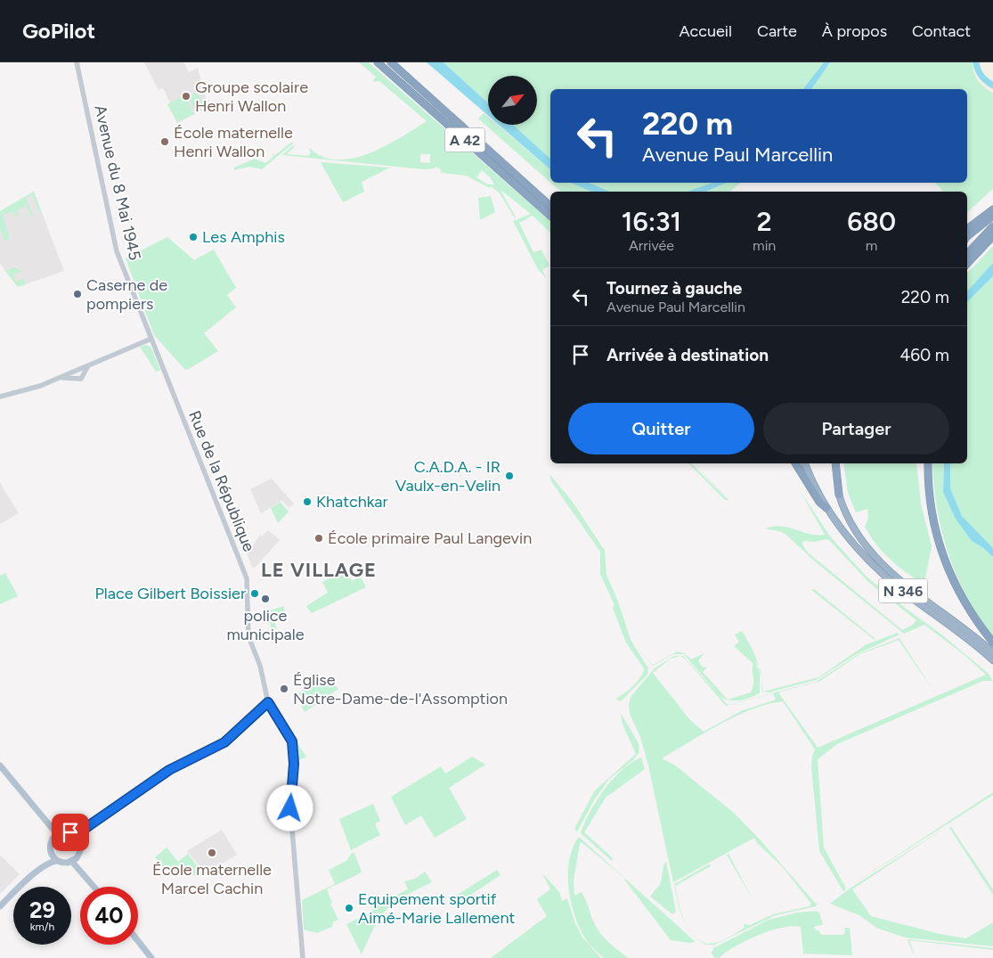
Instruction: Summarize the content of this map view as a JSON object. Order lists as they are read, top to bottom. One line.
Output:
{"streets":{"highway":["A 42","N 346"],"street":["Avenue du 8 Mai 1945","Rue de la République"]},"crossings":[["Avenue du 8 Mai 1945","Rue de la République"]],"districts":["LE VILLAGE"],"places":["Groupe scolaire Henri Wallon","École maternelle Henri Wallon","Les Amphis","Caserne de pompiers","C.A.D.A. - IR Vaulx-en-Velin","Khatchkar","École primaire Paul Langevin","Place Gilbert Boissier","police municipale","Église Notre-Dame-de-l'Assomption","École maternelle Marcel Cachin","Equipement sportif Aimé-Marie Lallement"],"north":"top right","page":{"header":"GoPilot","nav":["Accueil","Carte","À propos","Contact"],"turn":["220 m","Avenue Paul Marcellin"],"eta":["16:31","Arrivée","2","min","680","m"],"list":[{"name":"Tournez à gauche","note":"Avenue Paul Marcellin","value":"220 m"},{"name":"Arrivée à destination","value":"460 m"}],"buttons":["Quitter","Partager"],"speed":"29 km/h","limit":"40"}}
